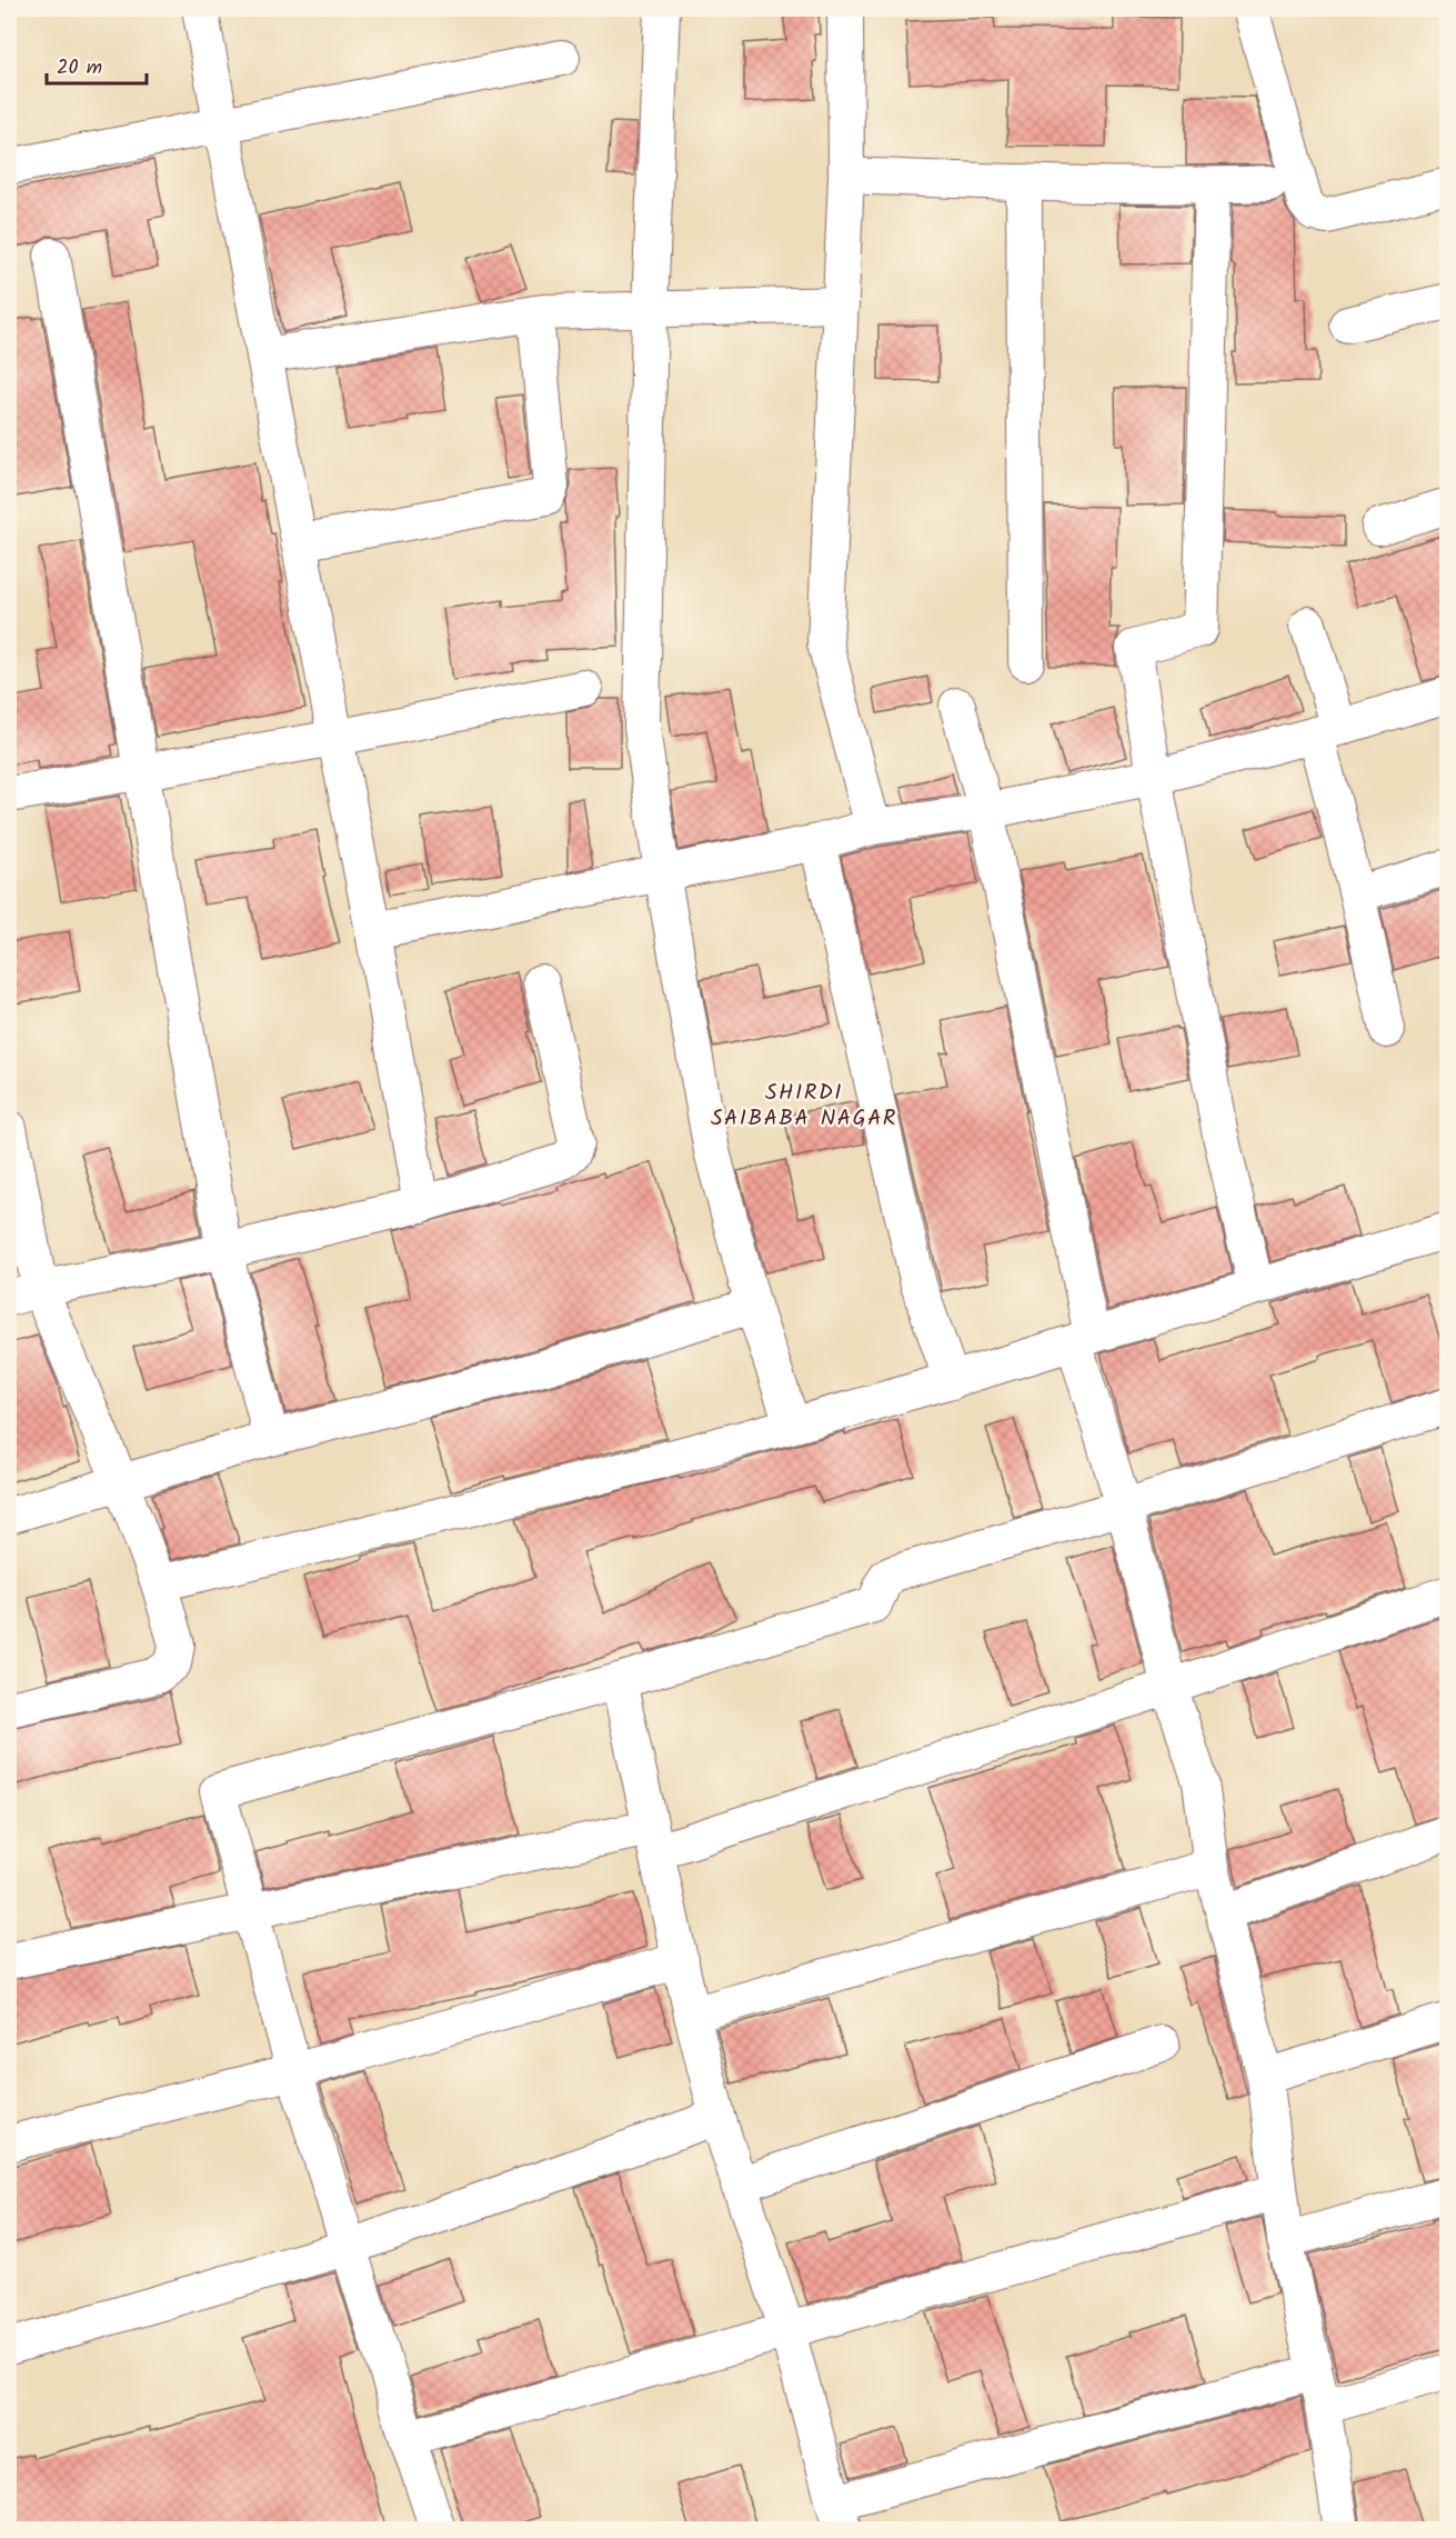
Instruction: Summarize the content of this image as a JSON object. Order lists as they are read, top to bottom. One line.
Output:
{"districts":["SHIRDI SAIBABA NAGAR"],"scale_bar":"20 m"}
